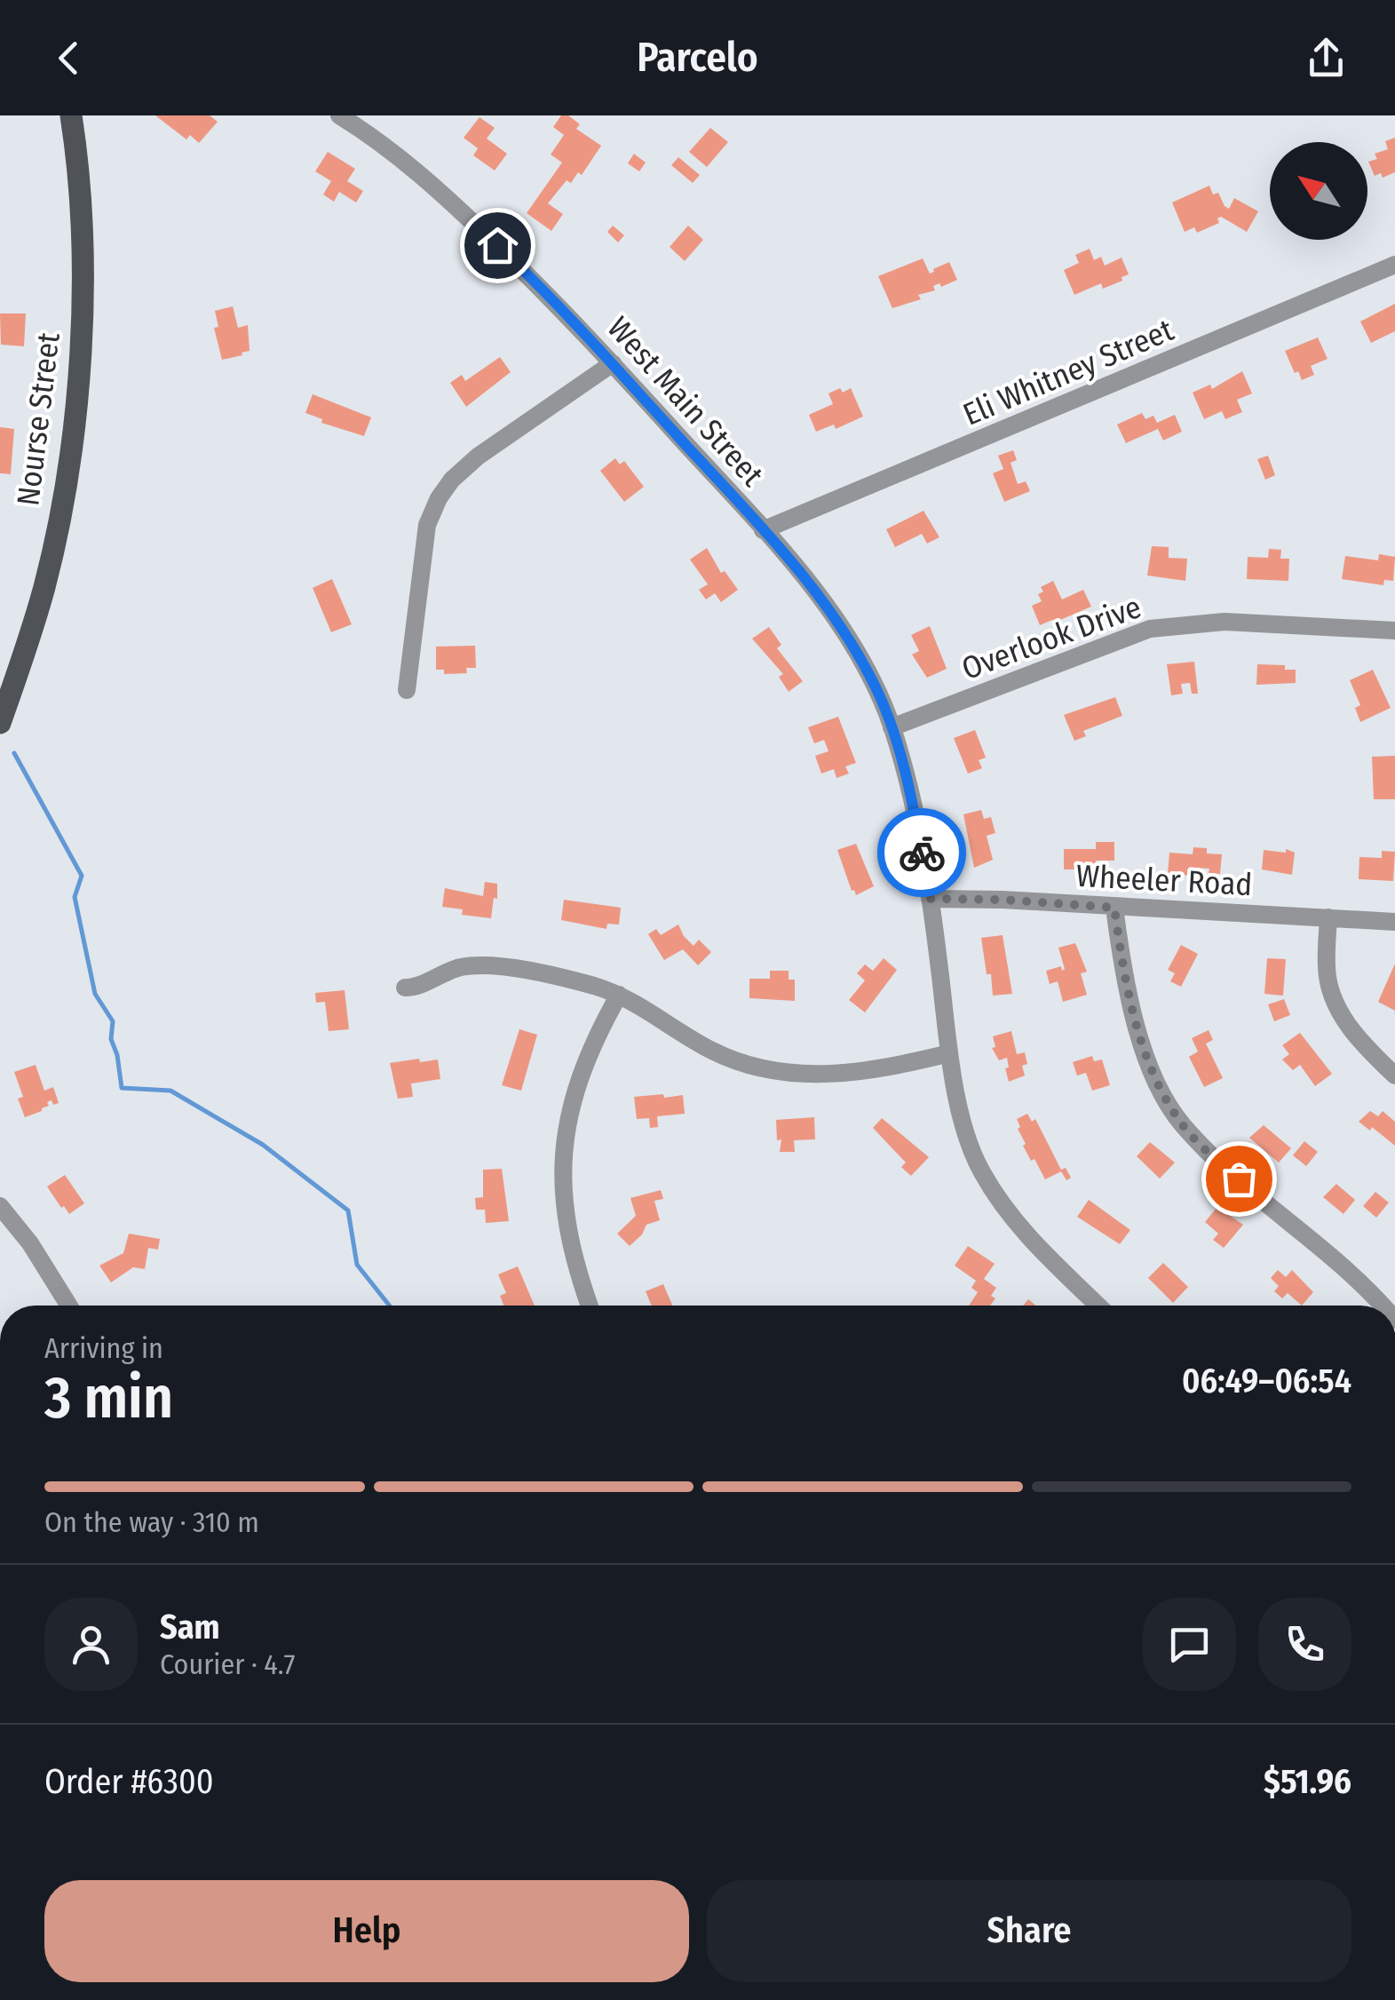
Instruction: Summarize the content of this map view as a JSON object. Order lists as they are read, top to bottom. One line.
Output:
{"streets":{"main road":["Nourse Street"],"street":["Eli Whitney Street","West Main Street","Overlook Drive","Wheeler Road"]},"crossings":[["Eli Whitney Street","West Main Street"],["West Main Street","Overlook Drive"],["West Main Street","Wheeler Road"]],"north":"top left","page":{"header":"Parcelo","heading":["3 min","Arriving in","06:49–06:54"],"panel":["Sam","Courier · 4.7","Order #6300","$51.96"],"bar":"On the way · 310 m","buttons":["Help","Share"]}}
